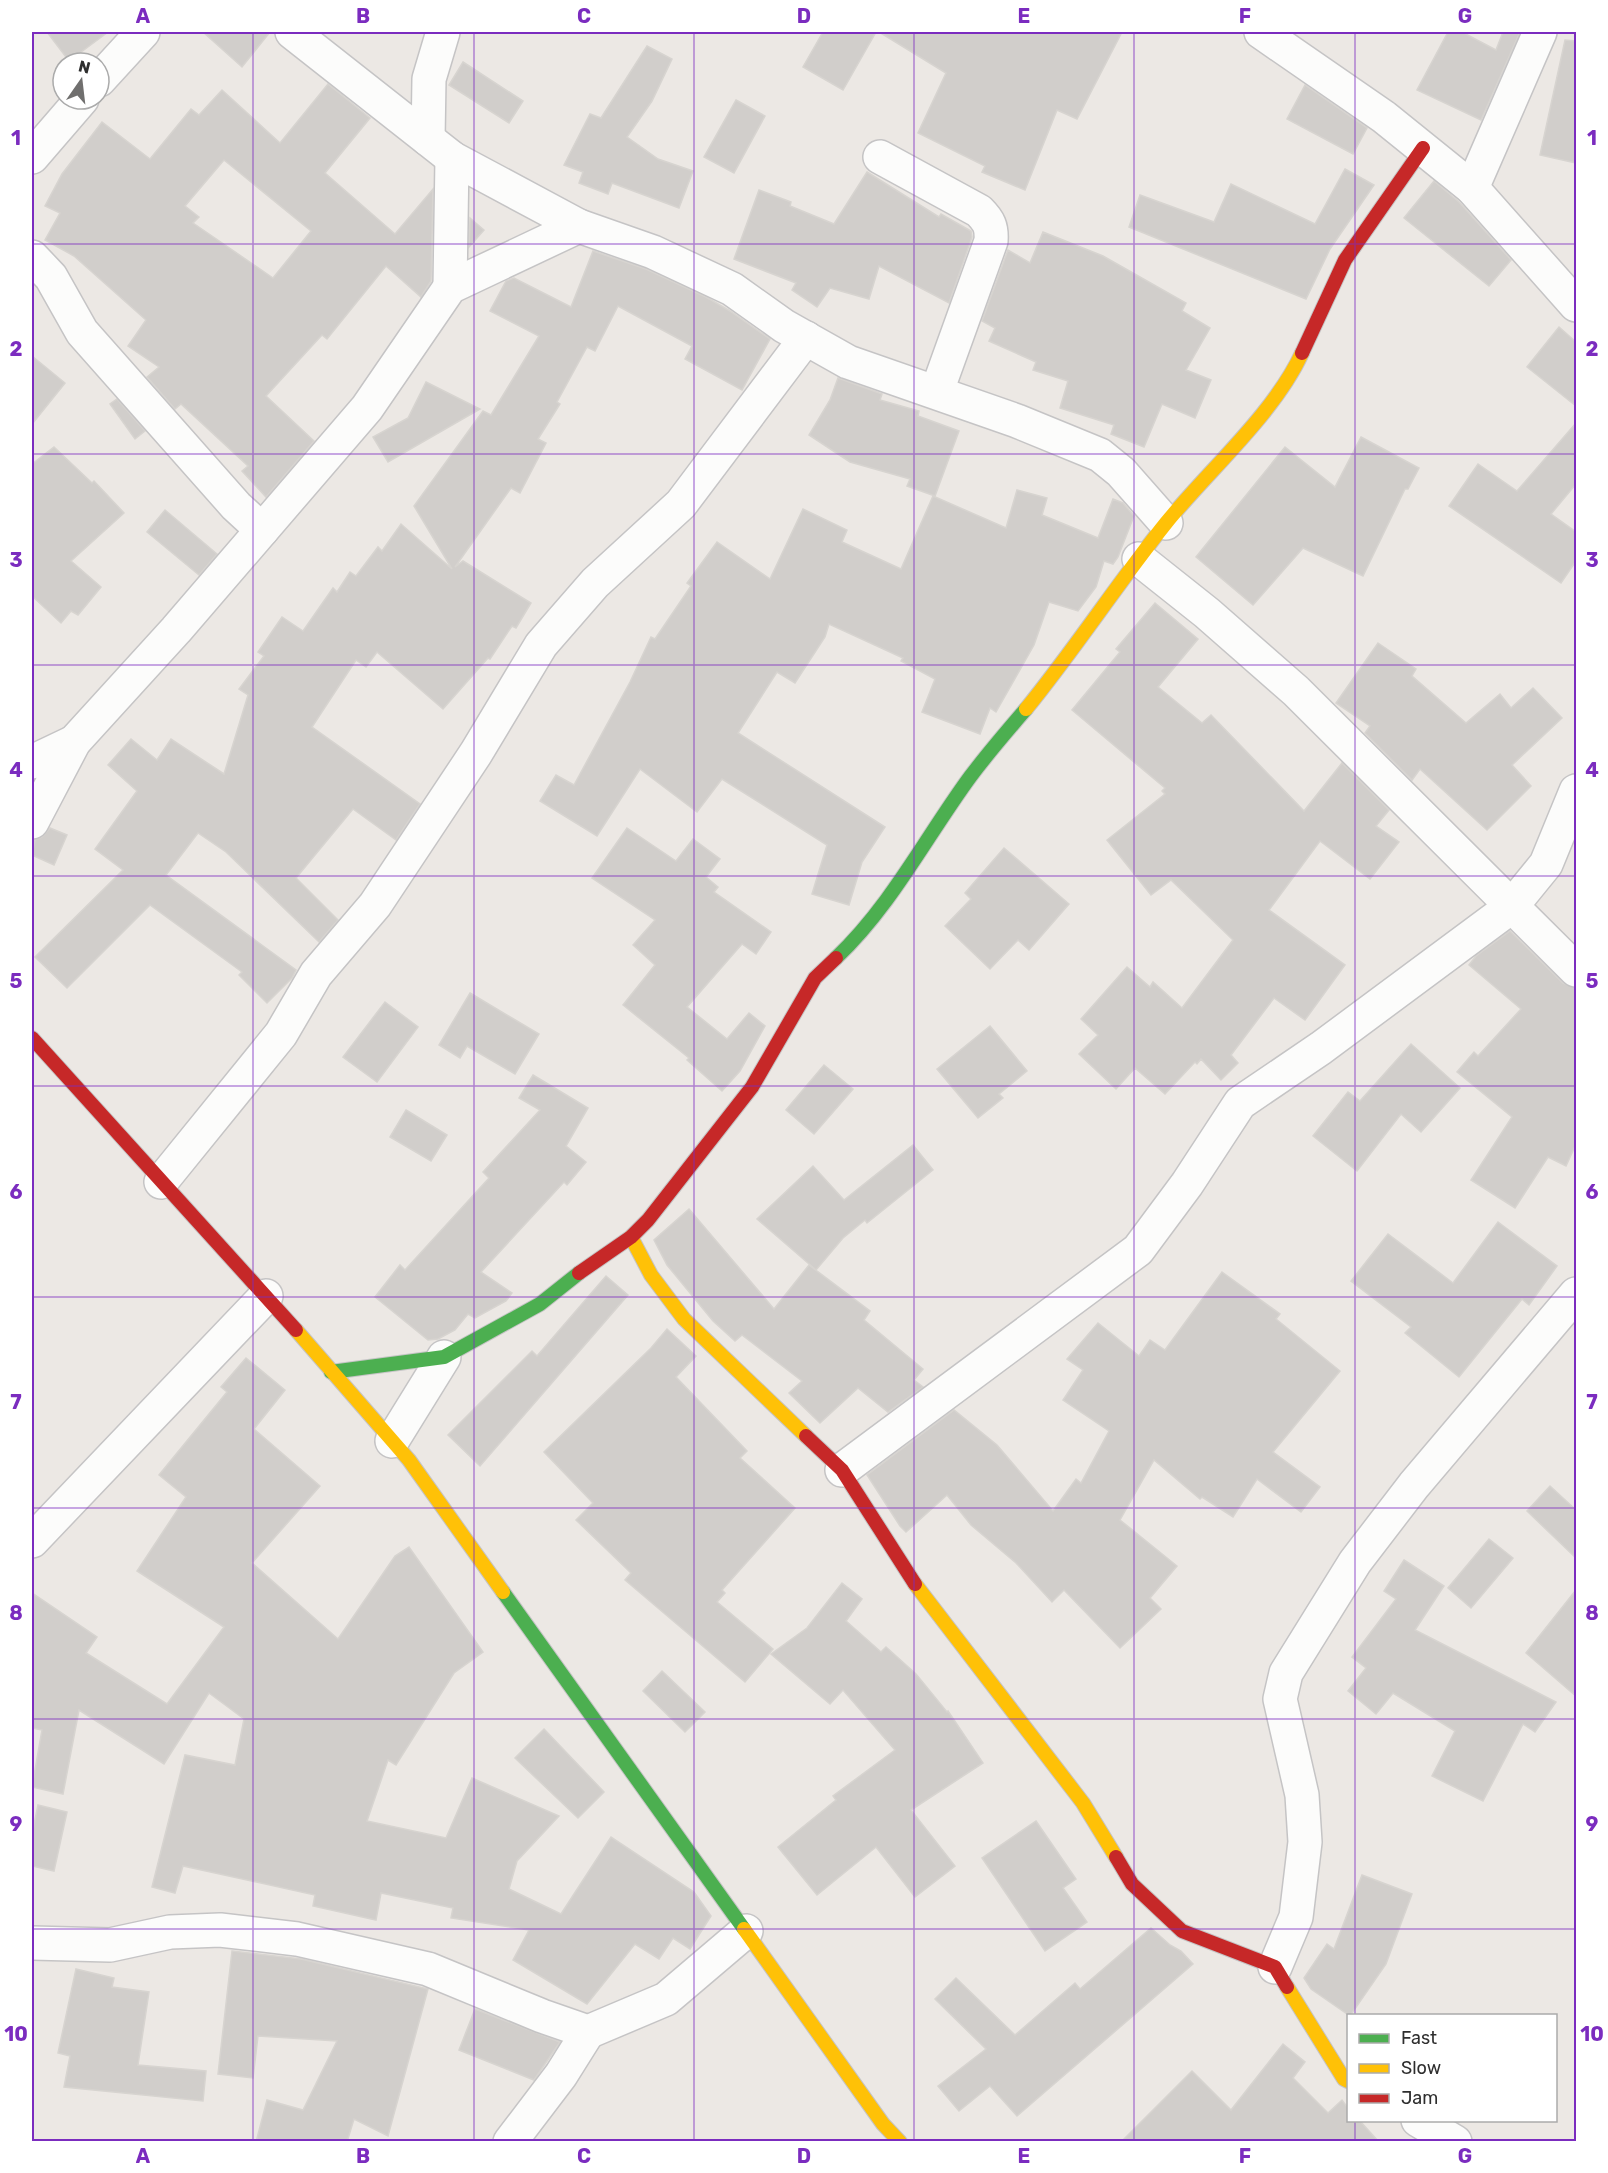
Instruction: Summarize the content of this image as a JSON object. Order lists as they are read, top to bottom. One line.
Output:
{"legend":["Fast","Slow","Jam"],"north":"top","grid":{"columns":["A","B","C","D","E","F","G"],"rows":["1","2","3","4","5","6","7","8","9","10"]}}
